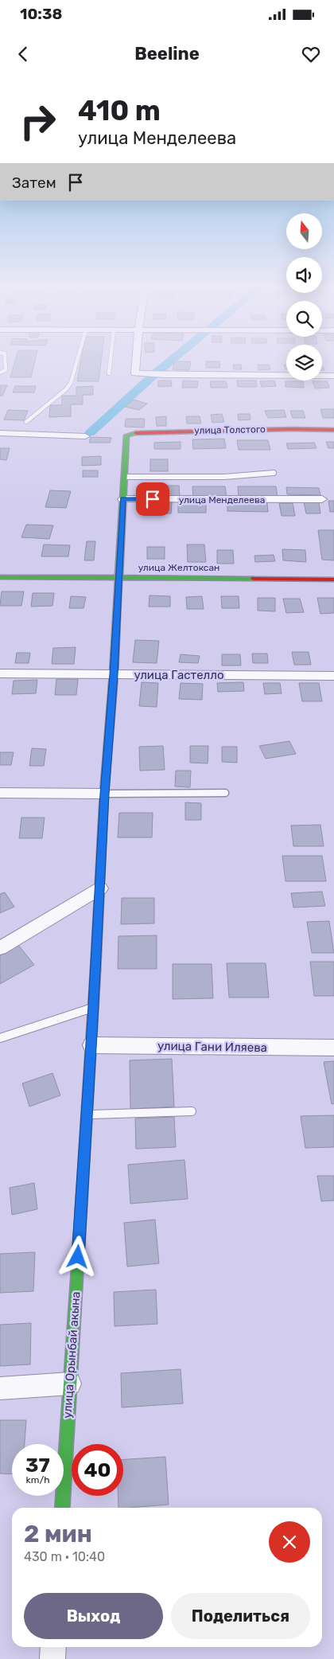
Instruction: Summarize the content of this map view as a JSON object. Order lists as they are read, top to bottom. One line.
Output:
{"streets":{"street":["улица Толстого","улица Менделеева","улица Желтоксан","улица Гастелло","улица Гани Иляева","улица Орынбай акына"]},"crossings":[["улица Толстого","улица Орынбай акына"],["улица Менделеева","улица Орынбай акына"],["улица Желтоксан","улица Орынбай акына"],["улица Гастелло","улица Орынбай акына"],["улица Гани Иляева","улица Орынбай акына"]],"north":"top","page":{"status":"10:38","header":"Beeline","turn":["410 m","улица Менделеева"],"then":"Затем","speed":"37 km/h","limit":"40","heading":["2 мин","430 m · 10:40"],"buttons":["Выход","Поделиться"]}}
